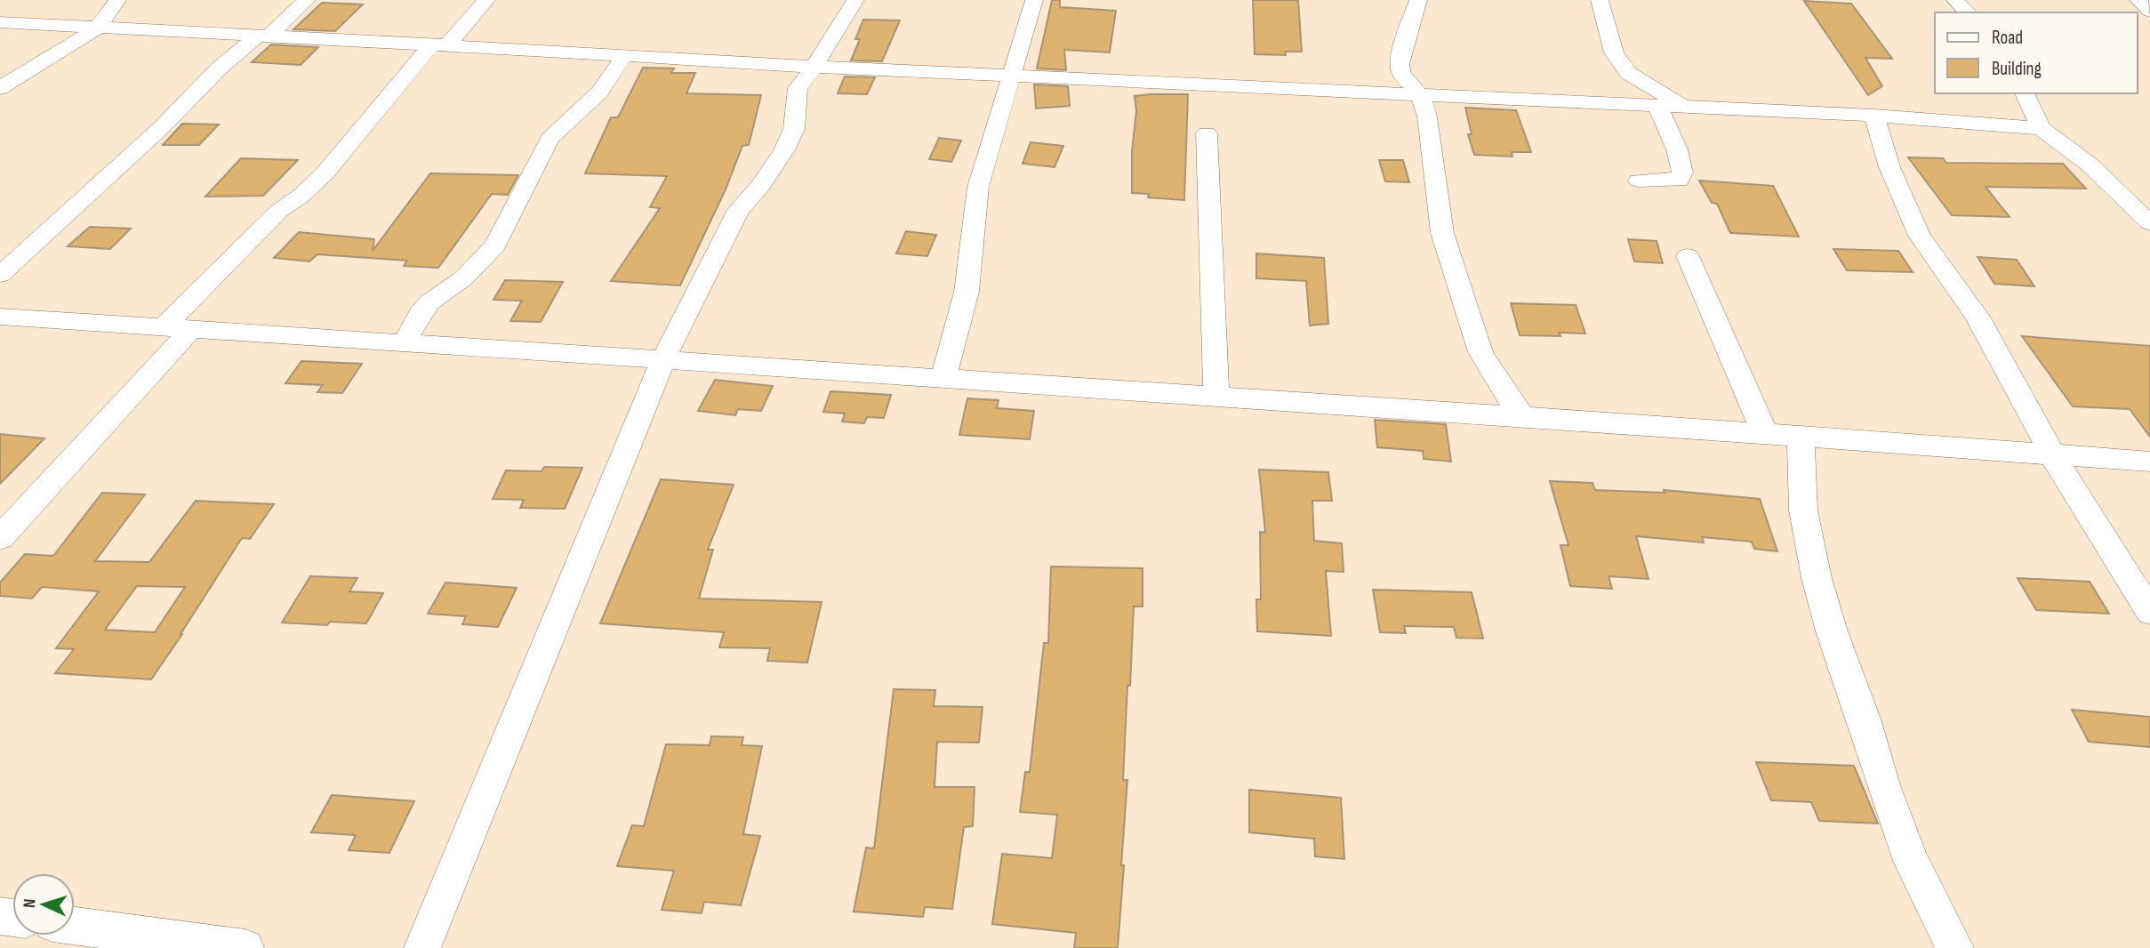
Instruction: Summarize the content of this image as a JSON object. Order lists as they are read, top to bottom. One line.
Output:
{"legend":["Road","Building"],"north":"left"}
